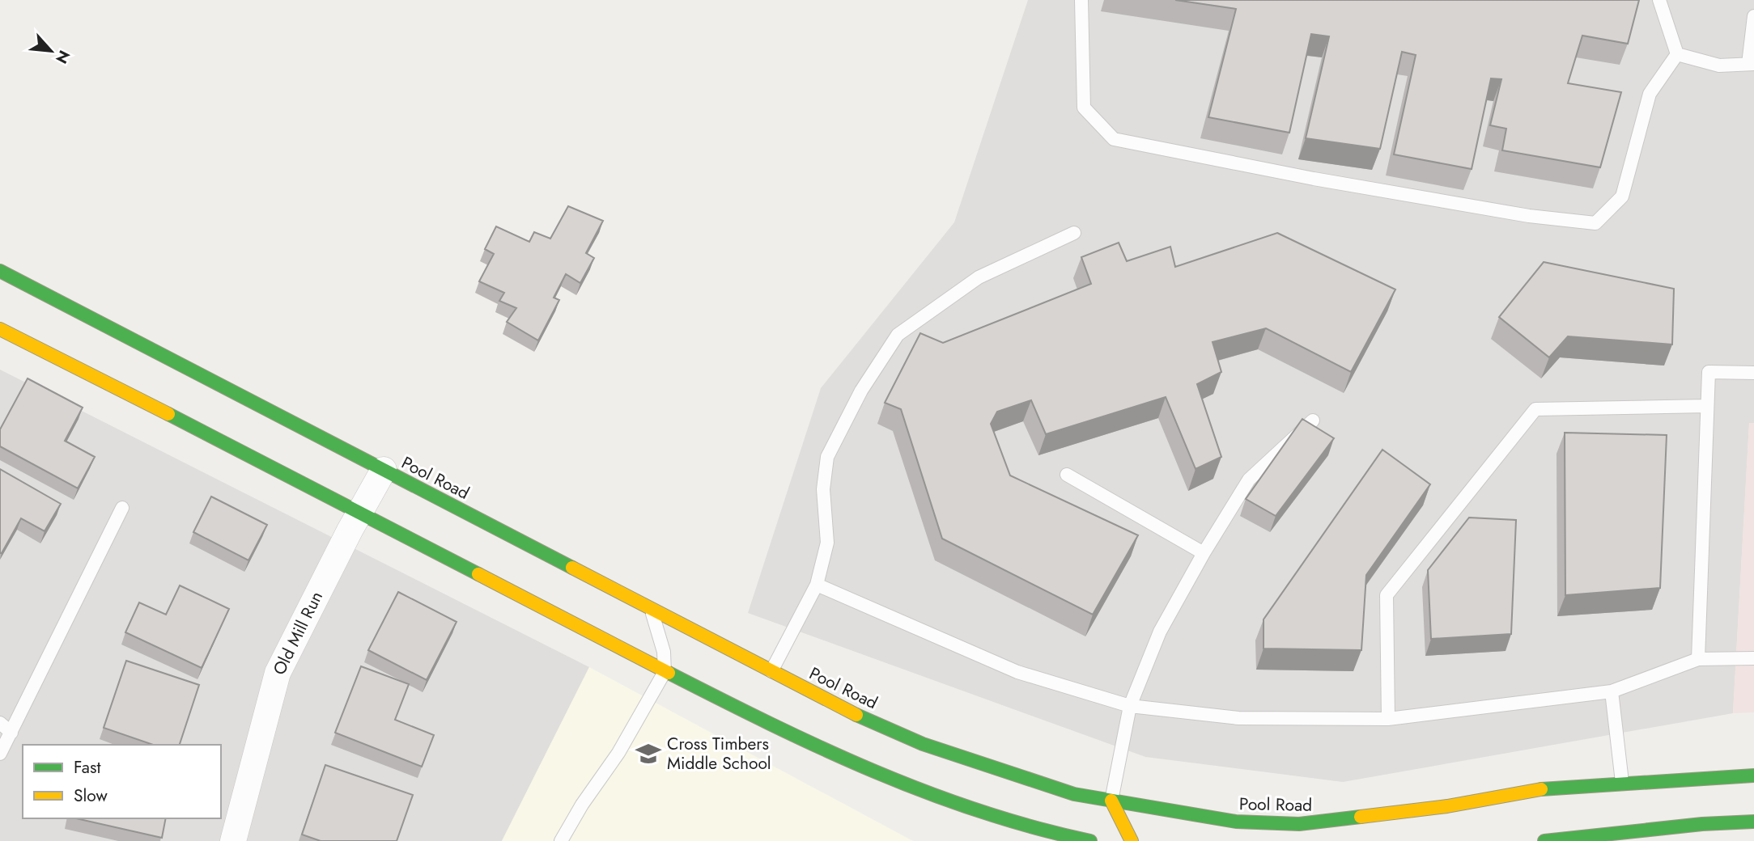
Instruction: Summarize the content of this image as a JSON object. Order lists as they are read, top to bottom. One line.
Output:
{"streets":{"main road":["Pool Road"],"street":["Old Mill Run"]},"crossings":[["Pool Road","Old Mill Run"]],"places":{"school or university":["Cross Timbers Middle School"]},"legend":["Fast","Slow"],"north":"bottom right"}
